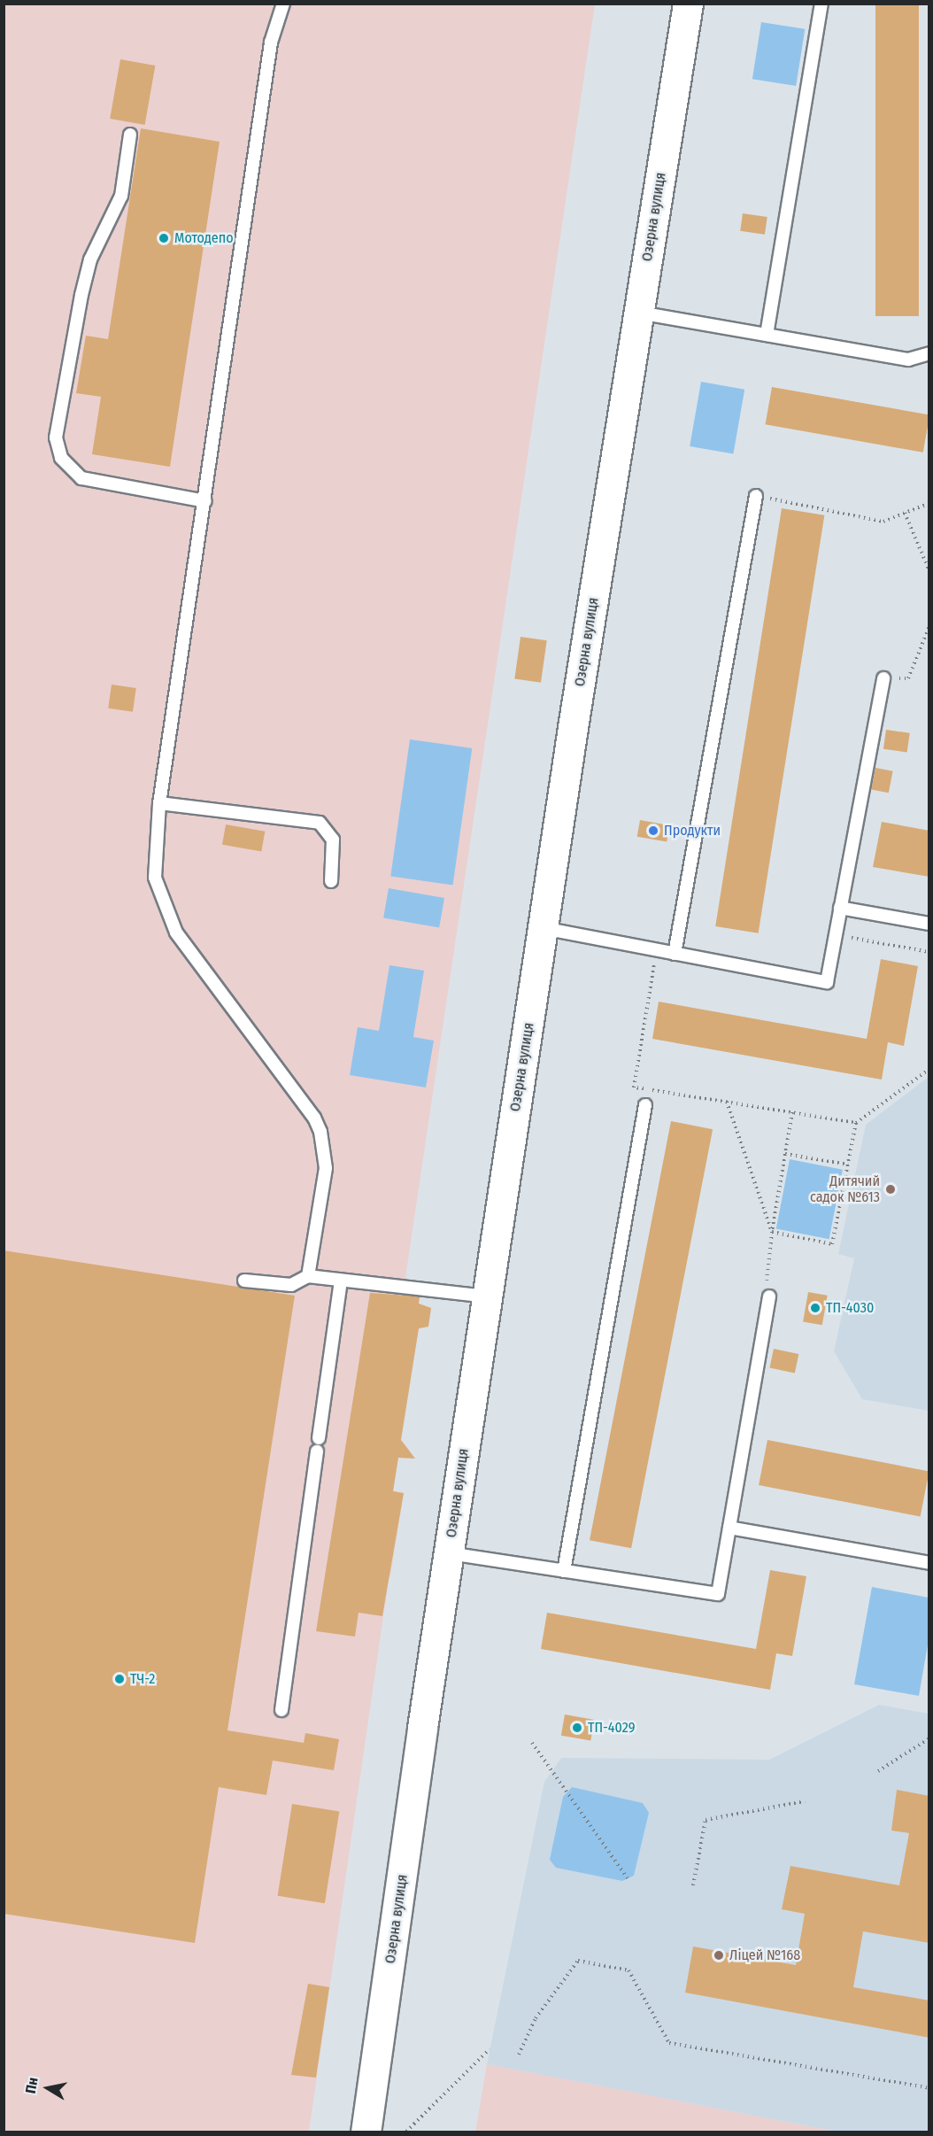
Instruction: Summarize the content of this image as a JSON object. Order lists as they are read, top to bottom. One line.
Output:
{"streets":{"street":["Озерна вулиця"]},"places":["Мотодепо","Продукти","Дитячий садок №613","ТП-4030","ТЧ-2","ТП-4029","Ліцей №168"],"north":"left"}
